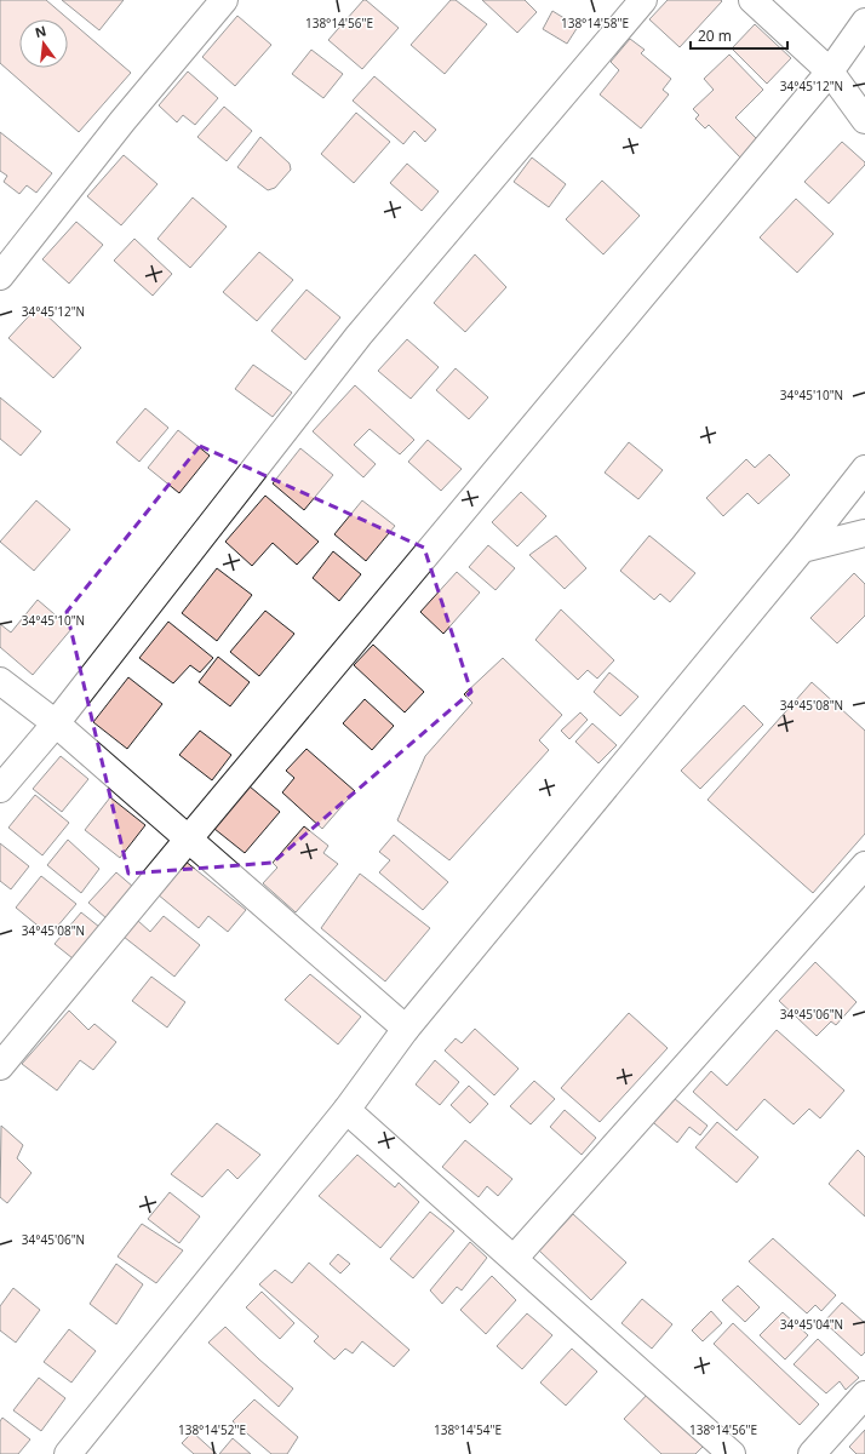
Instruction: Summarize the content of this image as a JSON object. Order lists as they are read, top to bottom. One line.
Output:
{"scale_bar":"20 m","north":"top","coordinates":["138°14'56\"E","138°14'58\"E","34°45'12\"N","34°45'10\"N","34°45'08\"N","34°45'06\"N","34°45'04\"N","138°14'52\"E","138°14'54\"E"]}
